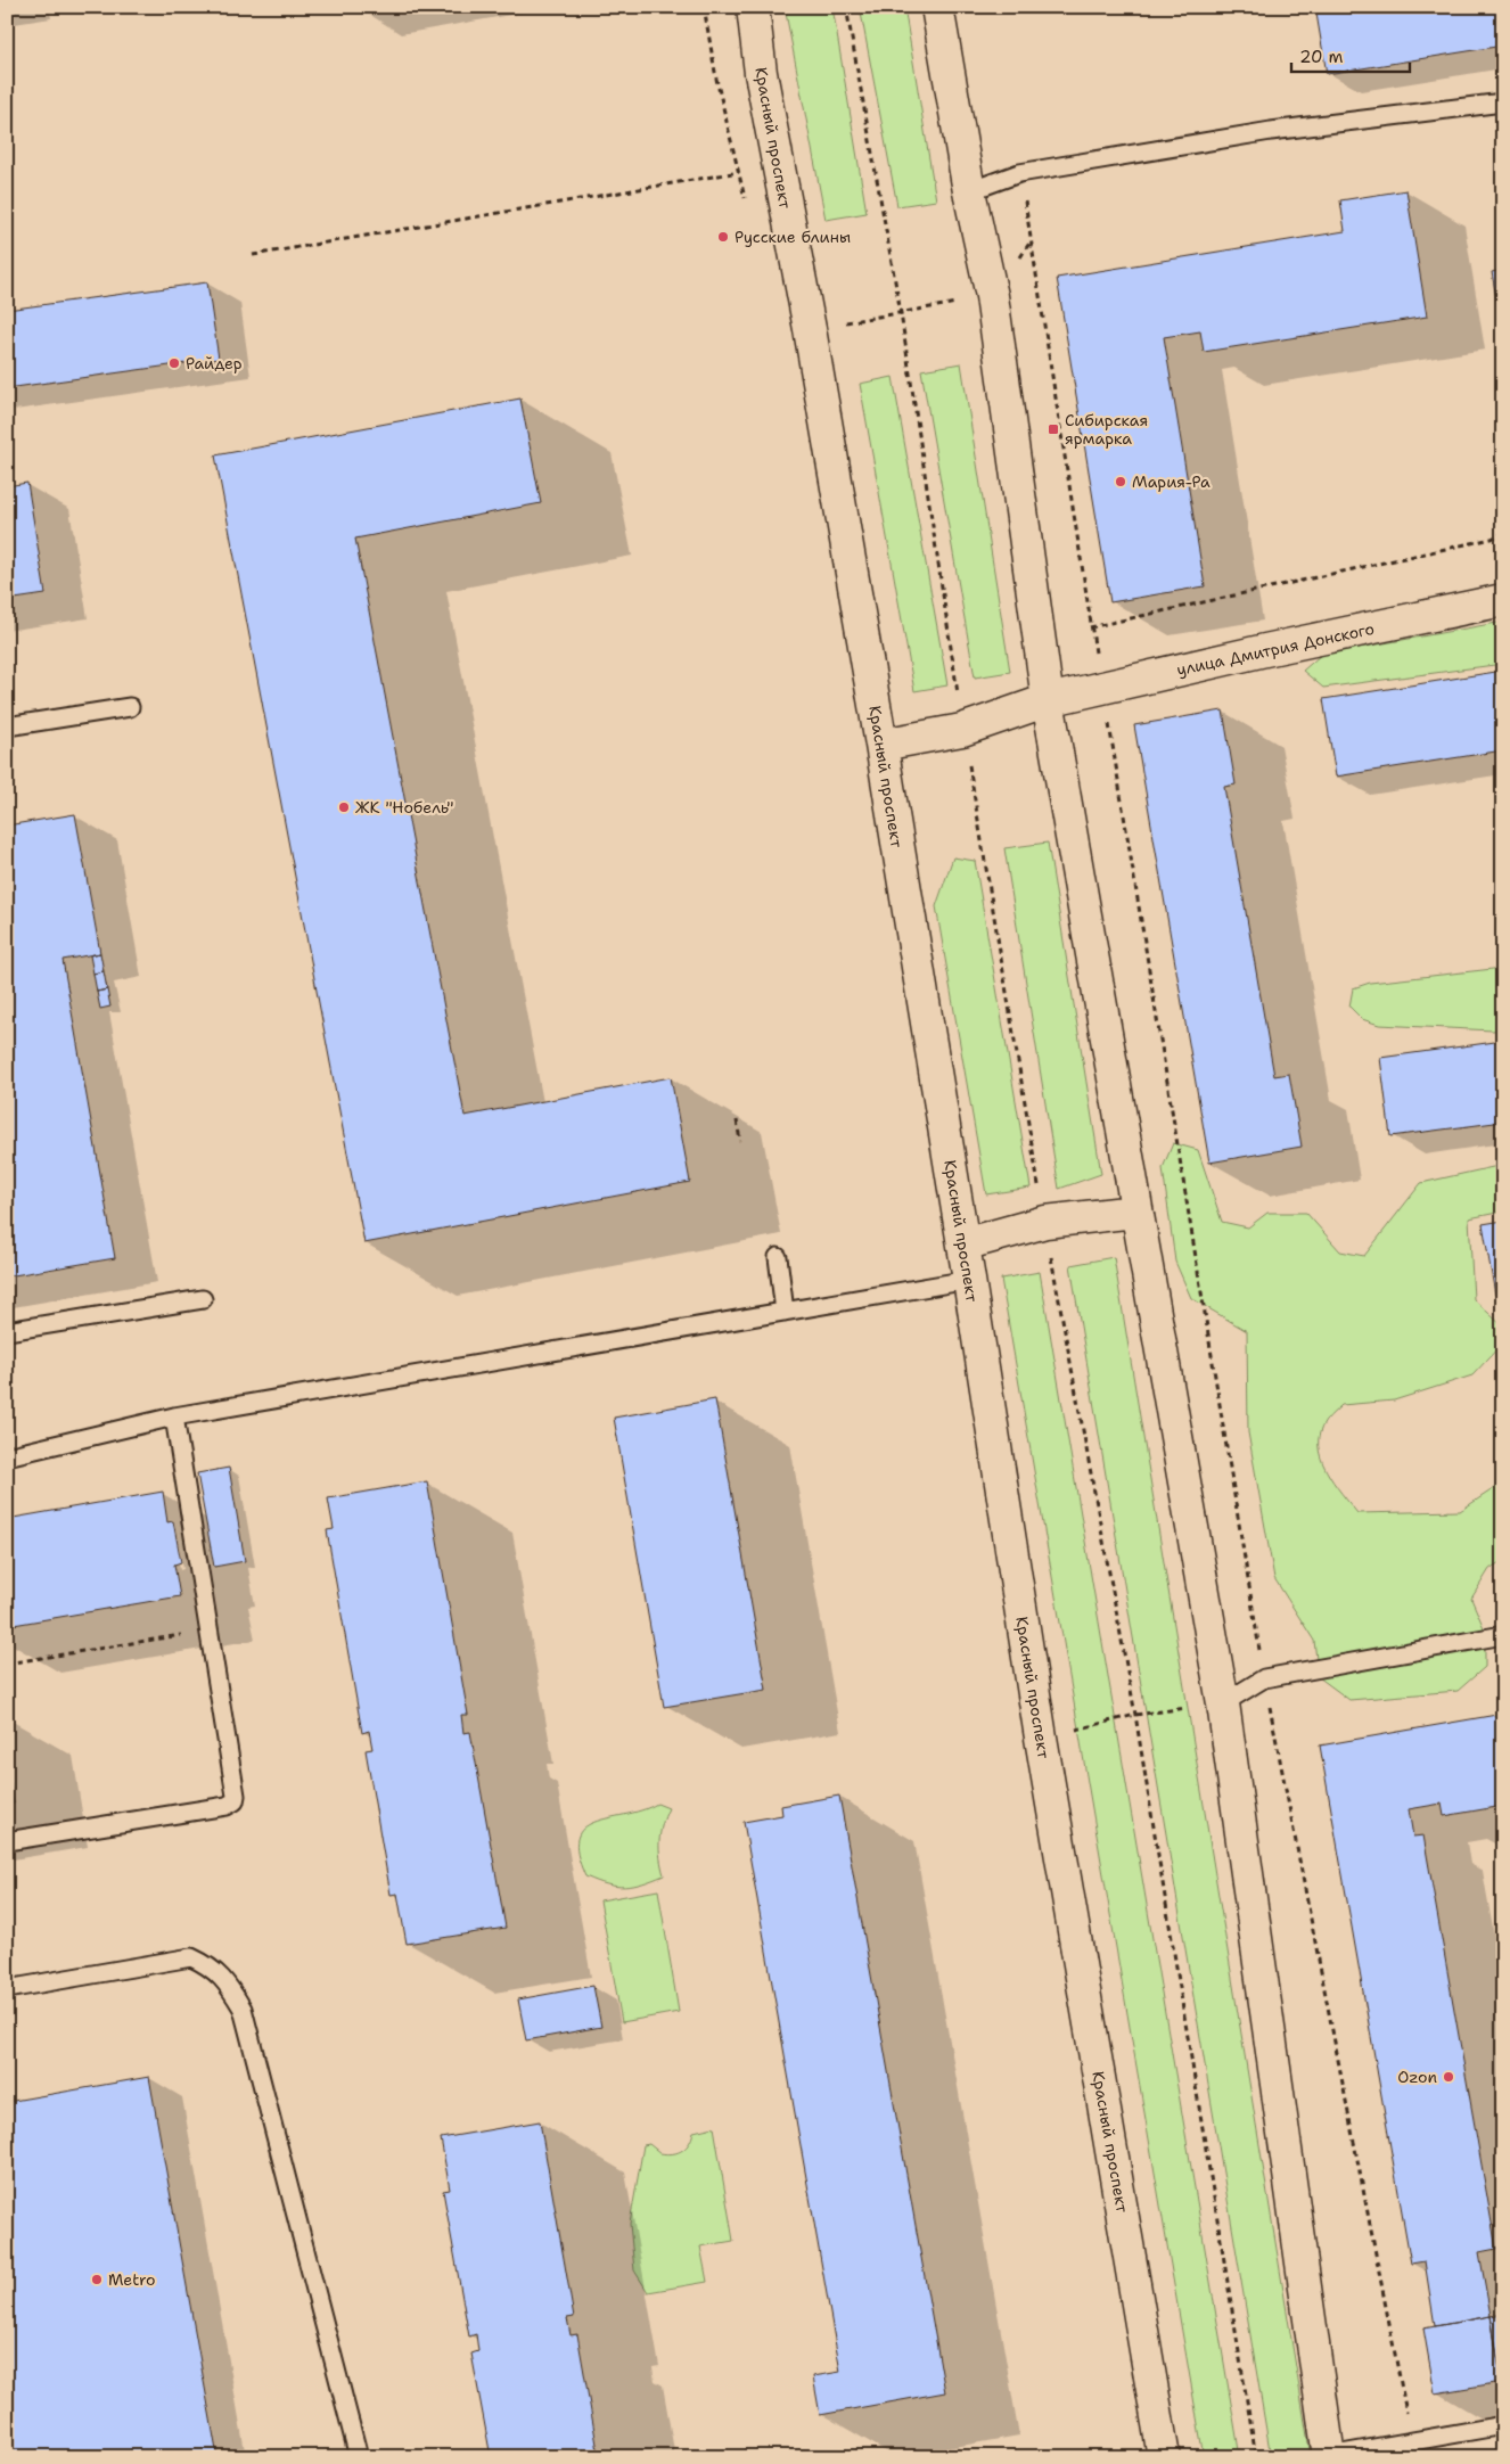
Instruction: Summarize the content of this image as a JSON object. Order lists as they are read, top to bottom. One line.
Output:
{"streets":{"main road":["Красный проспект","улица Дмитрия Донского"]},"crossings":[["Красный проспект","улица Дмитрия Донского"]],"places":{"other":["Русские блины","Райдер","Мария-Ра","ЖК \"Нобель\"","Ozon","Metro"],"transit":["Сибирская ярмарка"]},"scale_bar":"20 m"}
